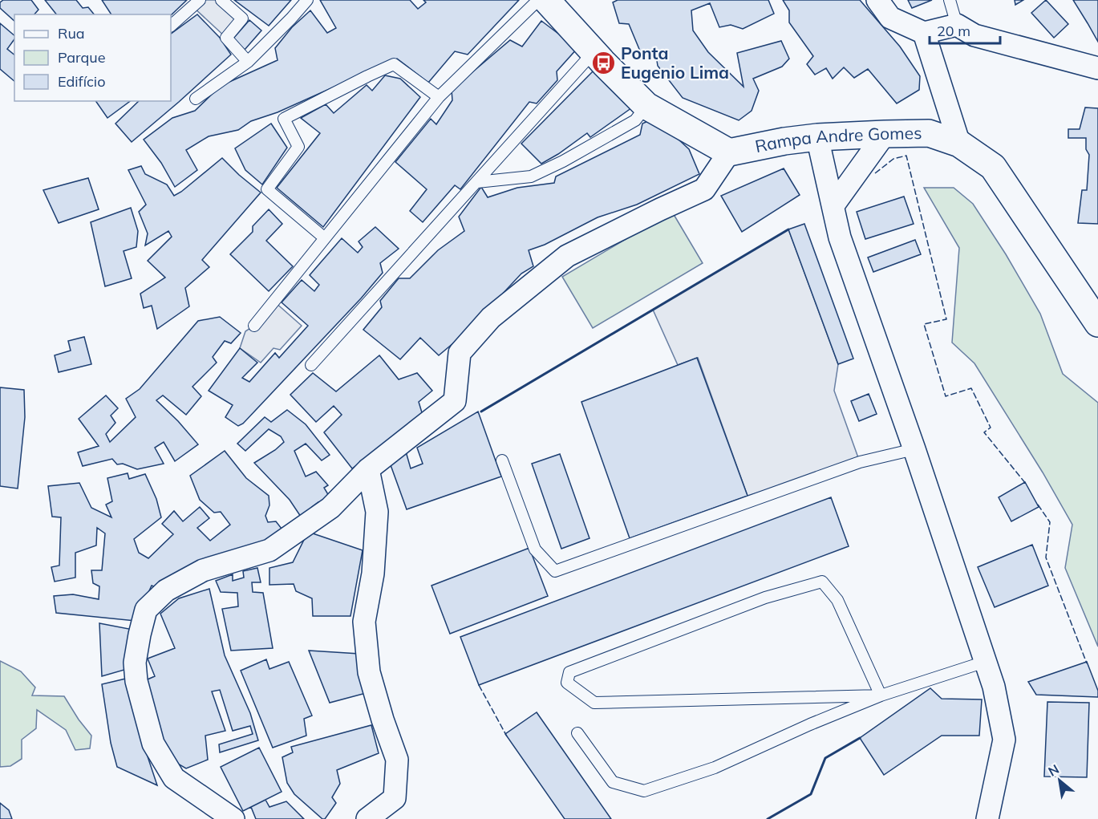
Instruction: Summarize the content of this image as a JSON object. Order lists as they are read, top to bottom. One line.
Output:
{"streets":{"street":["Rampa Andre Gomes"]},"places":{"bus stop":["Ponta Eugenio Lima"]},"legend":["Rua","Parque","Edifício"],"scale_bar":"20 m","north":"top left"}
